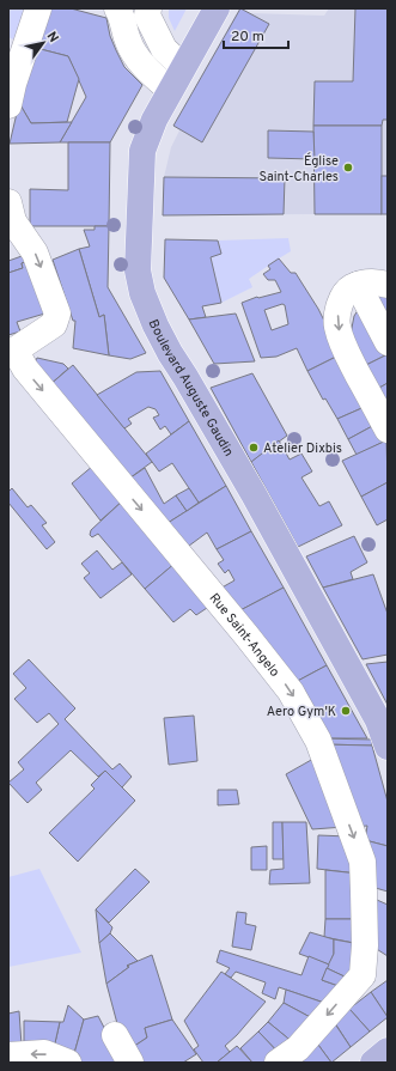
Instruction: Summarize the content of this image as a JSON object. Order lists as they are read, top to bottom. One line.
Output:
{"streets":{"main road":["Boulevard Auguste Gaudin"],"street":["Rue Saint-Angelo"]},"one_way":["Rue Saint-Angelo"],"places":["Église Saint-Charles","Atelier Dixbis","Aero Gym'K"],"scale_bar":"20 m","north":"top right"}
